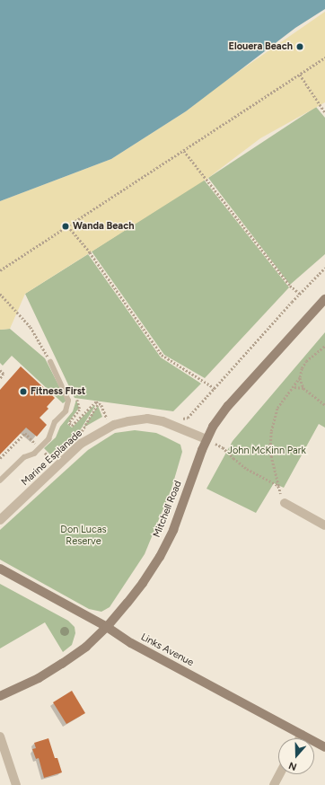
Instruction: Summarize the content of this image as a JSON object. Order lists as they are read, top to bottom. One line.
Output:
{"streets":{"street":["Marine Esplanade","Mitchell Road","Links Avenue"]},"crossings":[["Marine Esplanade","Mitchell Road"],["Mitchell Road","Links Avenue"]],"parks":["John McKinn Park","Don Lucas Reserve"],"places":["Elouera Beach","Wanda Beach","Fitness First"],"north":"bottom"}
